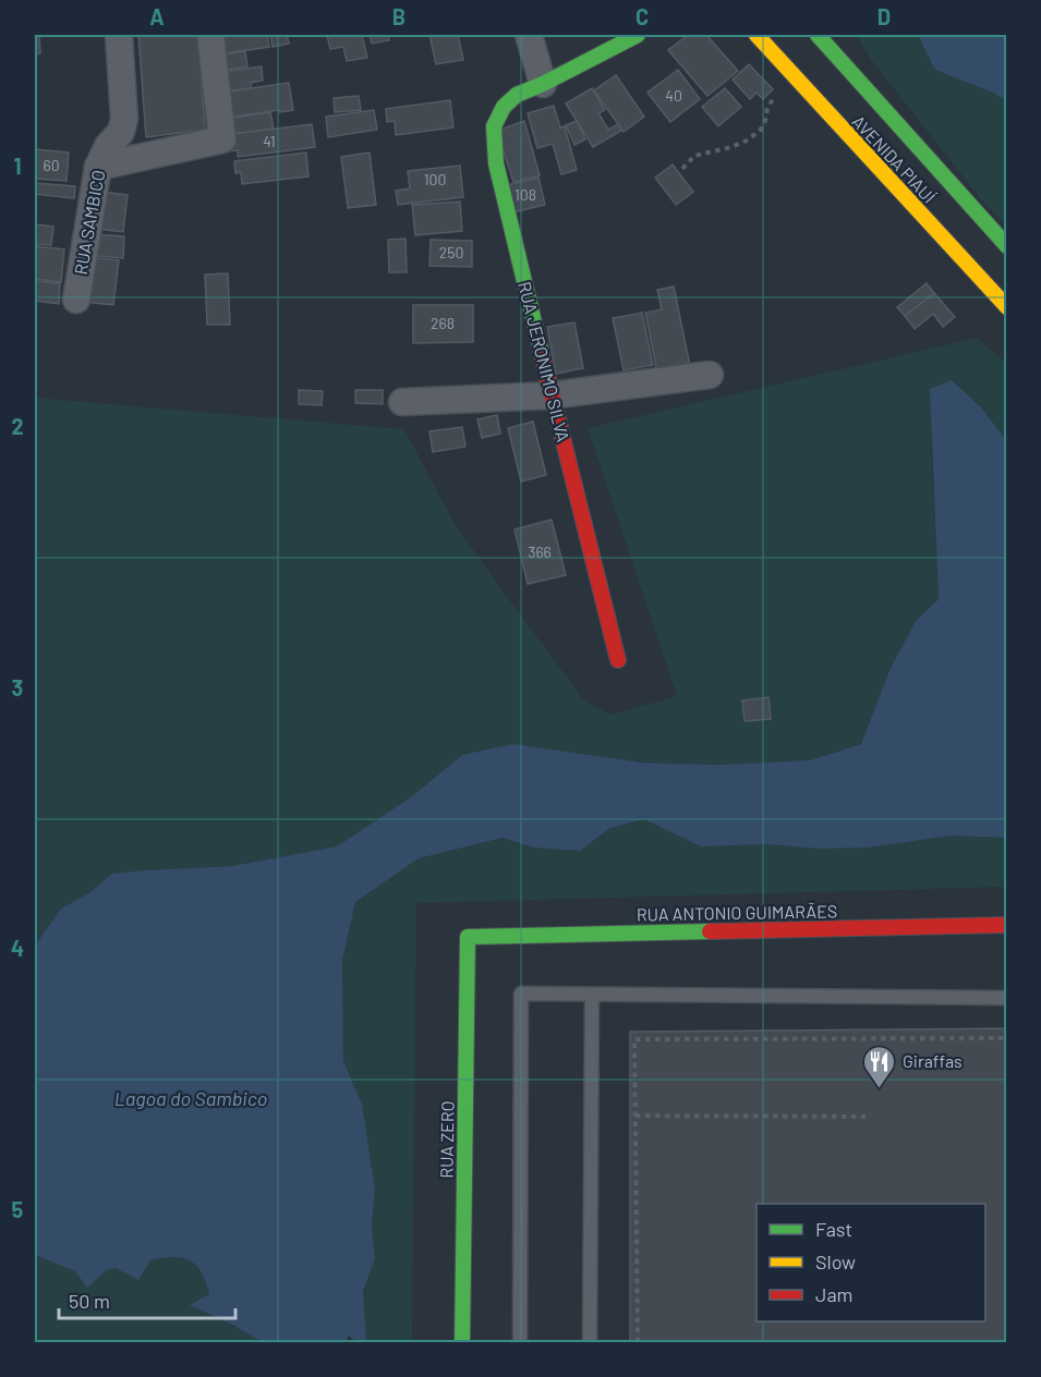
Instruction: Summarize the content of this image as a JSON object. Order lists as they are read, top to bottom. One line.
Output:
{"streets":{"street":["AVENIDA PIAUÍ","RUA SAMBICO","RUA JERONIMO SILVA","RUA ANTONIO GUIMARÃES","RUA ZERO"]},"crossings":[["RUA ANTONIO GUIMARÃES","RUA ZERO"]],"water":["Lagoa do Sambico"],"places":{"restaurant":["Giraffas"]},"house_numbers":["40","41","60","100","108","250","268","366"],"legend":["Fast","Slow","Jam"],"scale_bar":"50 m","grid":{"columns":["A","B","C","D"],"rows":["1","2","3","4","5"]}}
